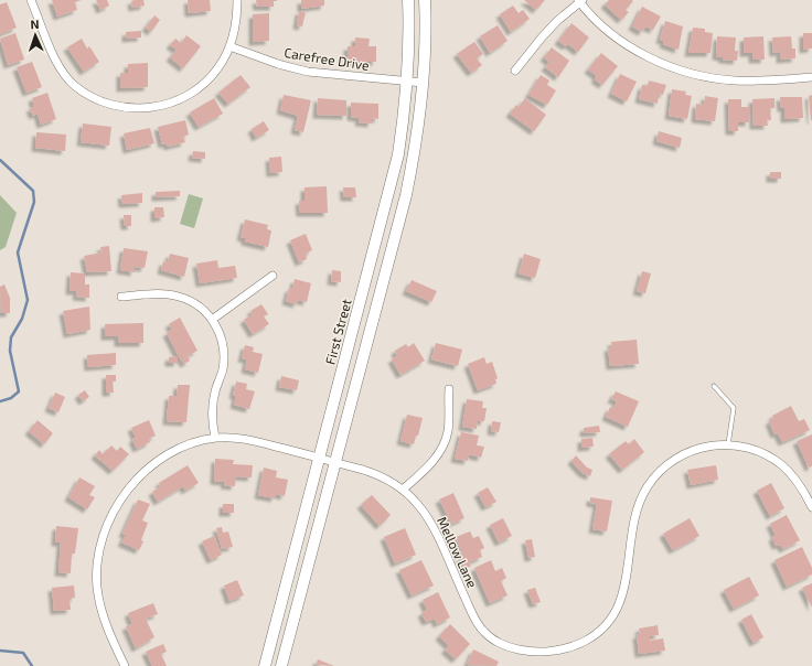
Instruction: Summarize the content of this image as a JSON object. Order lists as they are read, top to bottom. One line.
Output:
{"streets":{"main road":["First Street"],"street":["Carefree Drive","Mellow Lane"]},"crossings":[["Carefree Drive","First Street"],["First Street","Mellow Lane"]],"north":"top"}
